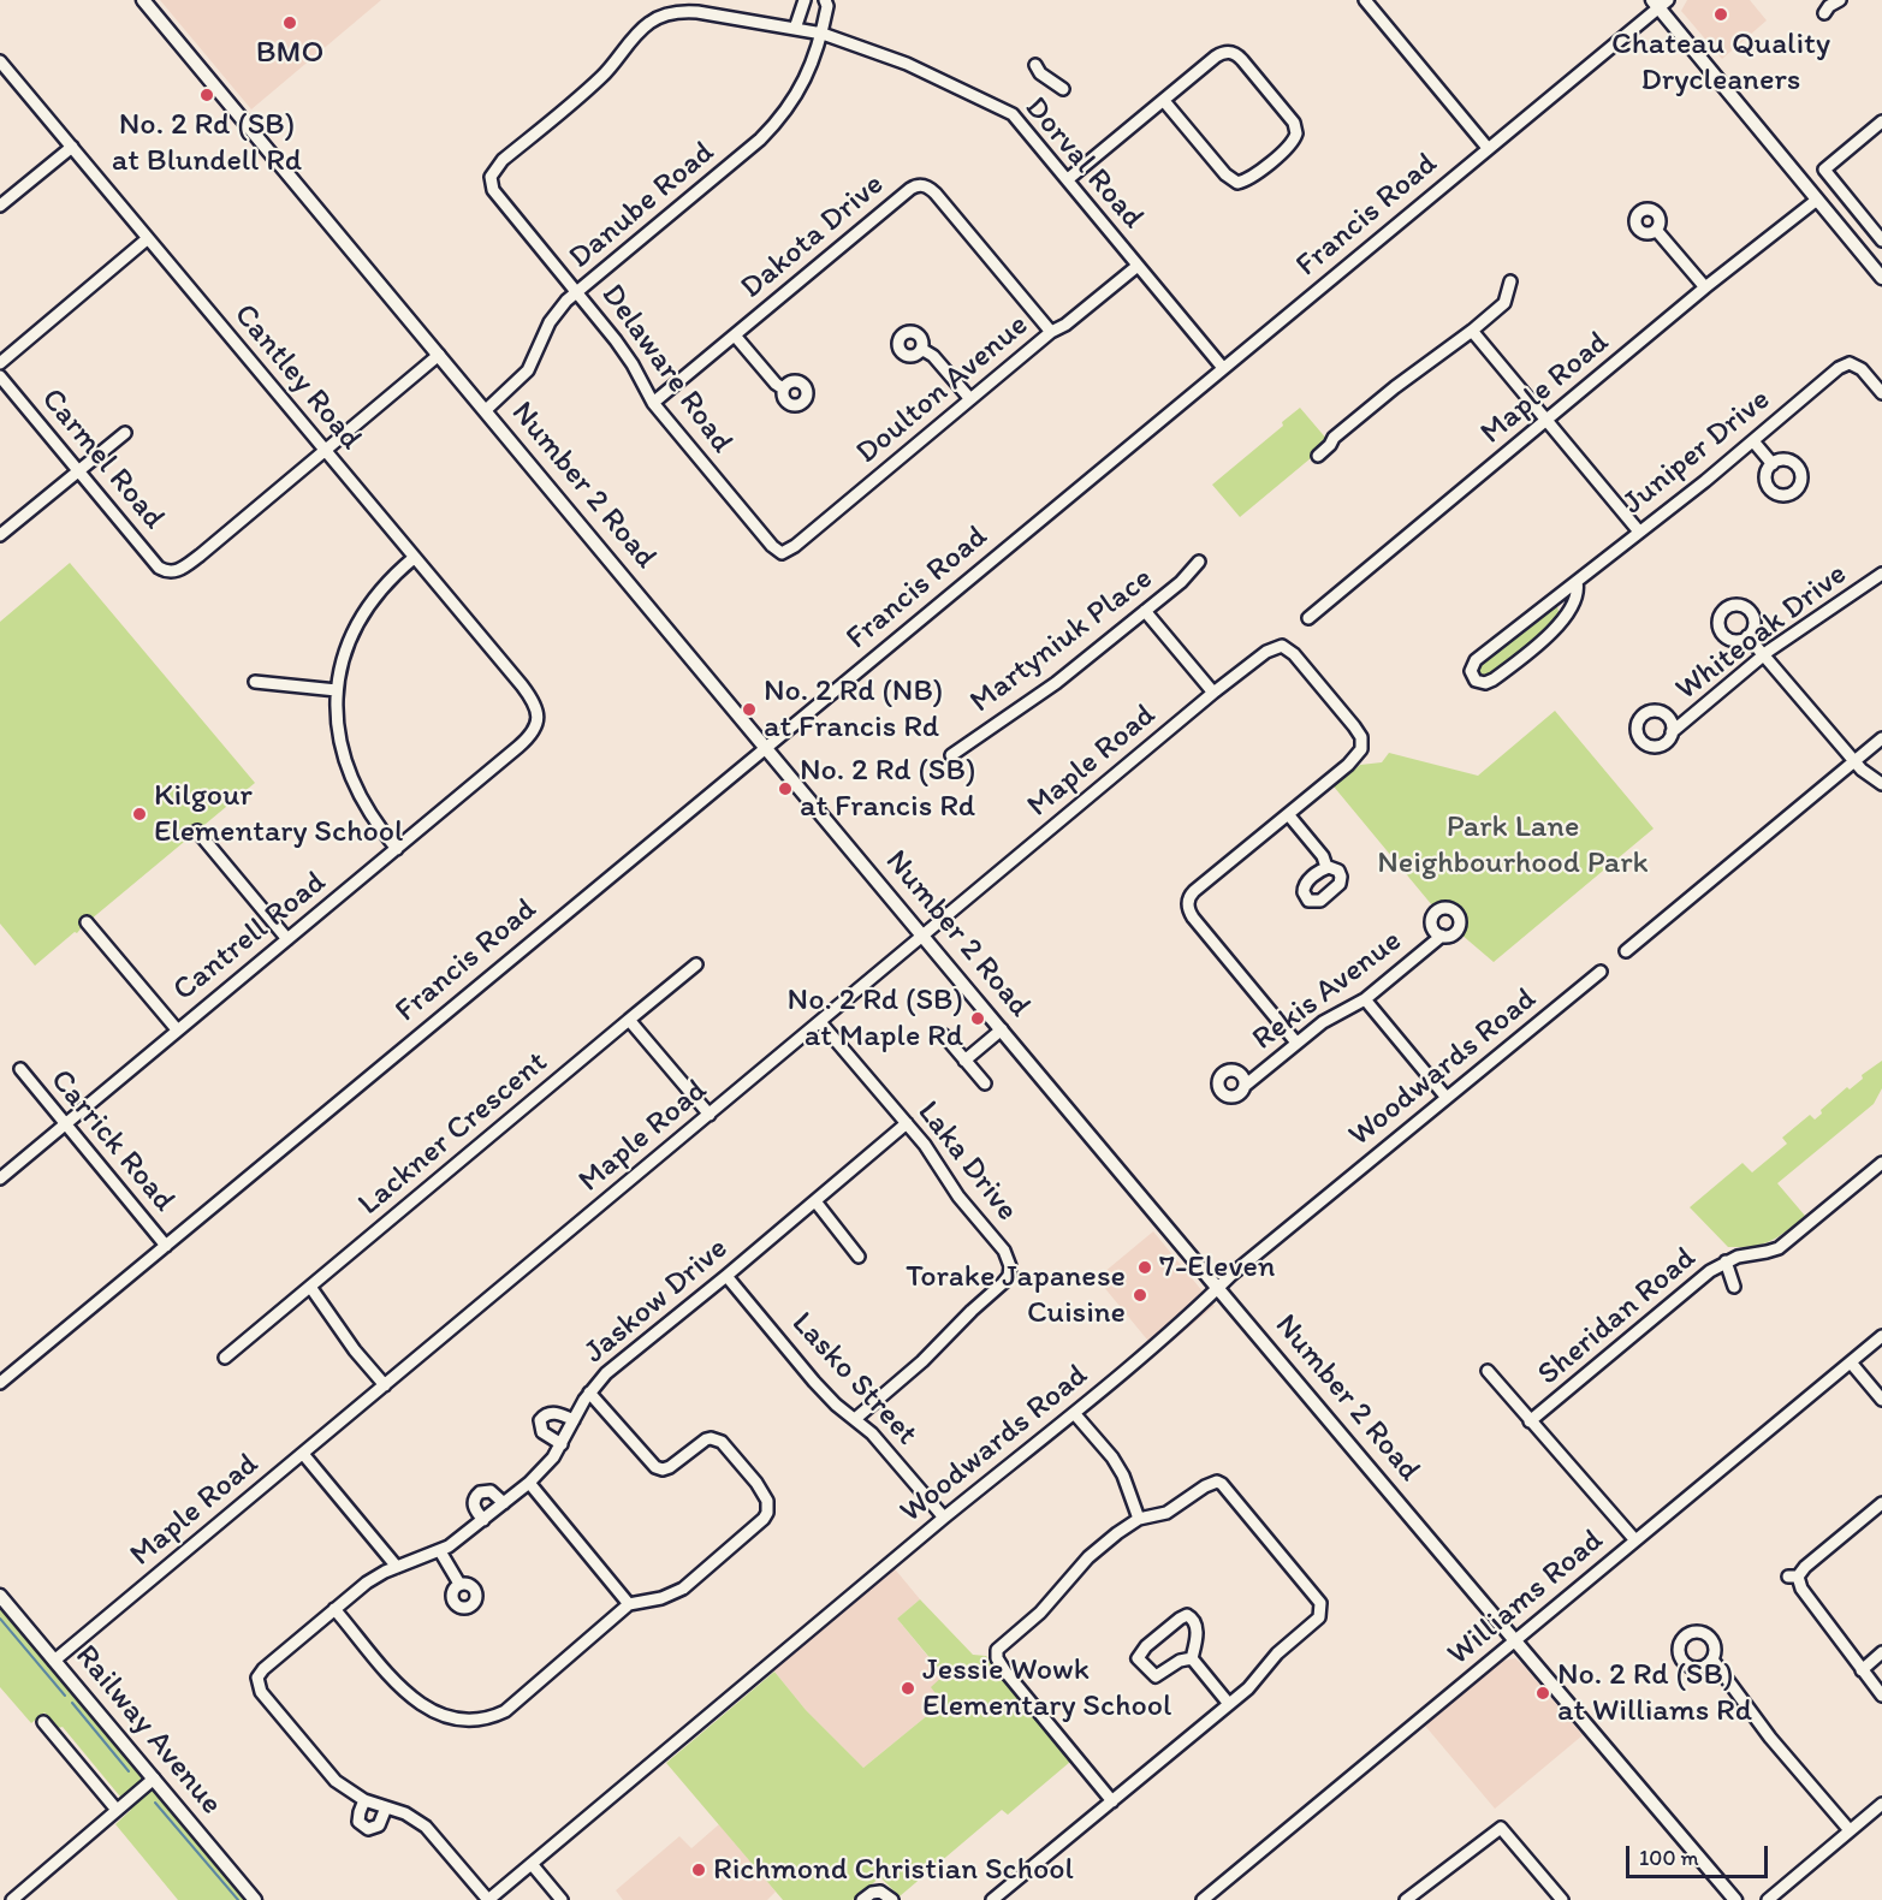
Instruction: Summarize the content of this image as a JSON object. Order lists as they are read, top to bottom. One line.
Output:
{"streets":{"main road":["Number 2 Road","Railway Avenue"],"street":["Dorval Road","Danube Road","Francis Road","Dakota Drive","Delaware Road","Cantley Road","Maple Road","Doulton Avenue","Juniper Drive","Carmel Road","Whiteoak Drive","Martyniuk Place","Cantrell Road","Rekis Avenue","Woodwards Road","Lackner Crescent","Carrick Road","Laka Drive","Jaskow Drive","Sheridan Road","Lasko Street","Williams Road"]},"crossings":[["Dorval Road","Danube Road"],["Dorval Road","Francis Road"],["Dorval Road","Delaware Road"],["Dorval Road","Doulton Avenue"],["Danube Road","Delaware Road"],["Danube Road","Number 2 Road"],["Francis Road","Number 2 Road"],["Francis Road","Carrick Road"],["Dakota Drive","Delaware Road"],["Dakota Drive","Doulton Avenue"],["Delaware Road","Doulton Avenue"],["Cantley Road","Carmel Road"],["Cantley Road","Cantrell Road"],["Maple Road","Number 2 Road"],["Maple Road","Laka Drive"],["Maple Road","Railway Avenue"],["Number 2 Road","Woodwards Road"],["Number 2 Road","Williams Road"],["Cantrell Road","Carrick Road"],["Woodwards Road","Lasko Street"],["Laka Drive","Jaskow Drive"],["Laka Drive","Lasko Street"],["Jaskow Drive","Lasko Street"]],"parks":["Park Lane Neighbourhood Park"],"places":["Chateau Quality Drycleaners","BMO","No. 2 Rd (SB) at Blundell Rd","No. 2 Rd (NB) at Francis Rd","No. 2 Rd (SB) at Francis Rd","Kilgour Elementary School","No. 2 Rd (SB) at Maple Rd","7-Eleven","Torake Japanese Cuisine","Jessie Wowk Elementary School","No. 2 Rd (SB) at Williams Rd","Richmond Christian School"],"scale_bar":"100 m"}
